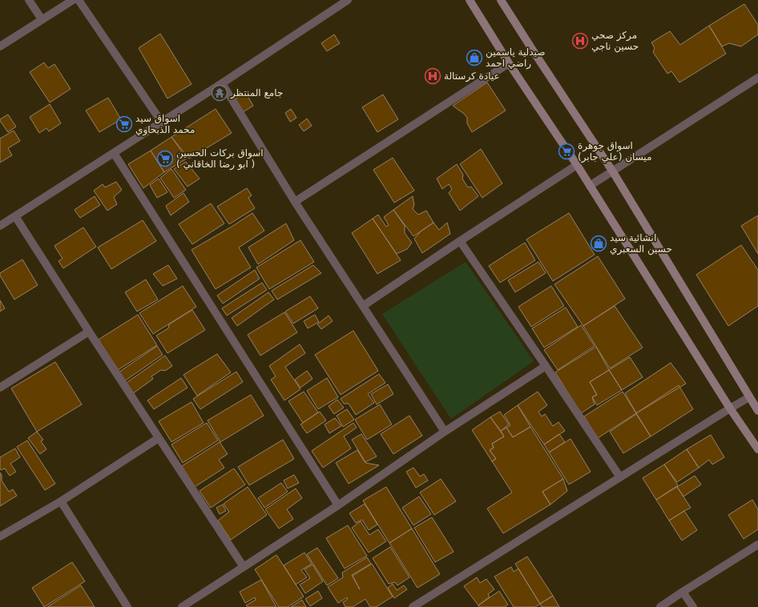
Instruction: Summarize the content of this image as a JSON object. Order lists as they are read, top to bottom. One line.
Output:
{"places":{"hospital":["مركز صحي حسين ناجي","عيادة كرستالة"],"shop":["صيدلية ياسمين راضي احمد","انشائية سيد حسين السعبري"],"temple":["جامع المنتظر"],"supermarket":["اسواق سيد محمد الذبحاوي","اسواق جوهرة ميسان (علي جابر)","اسواق بركات الحسين ( ابو رضا الخاقاني )"]}}
